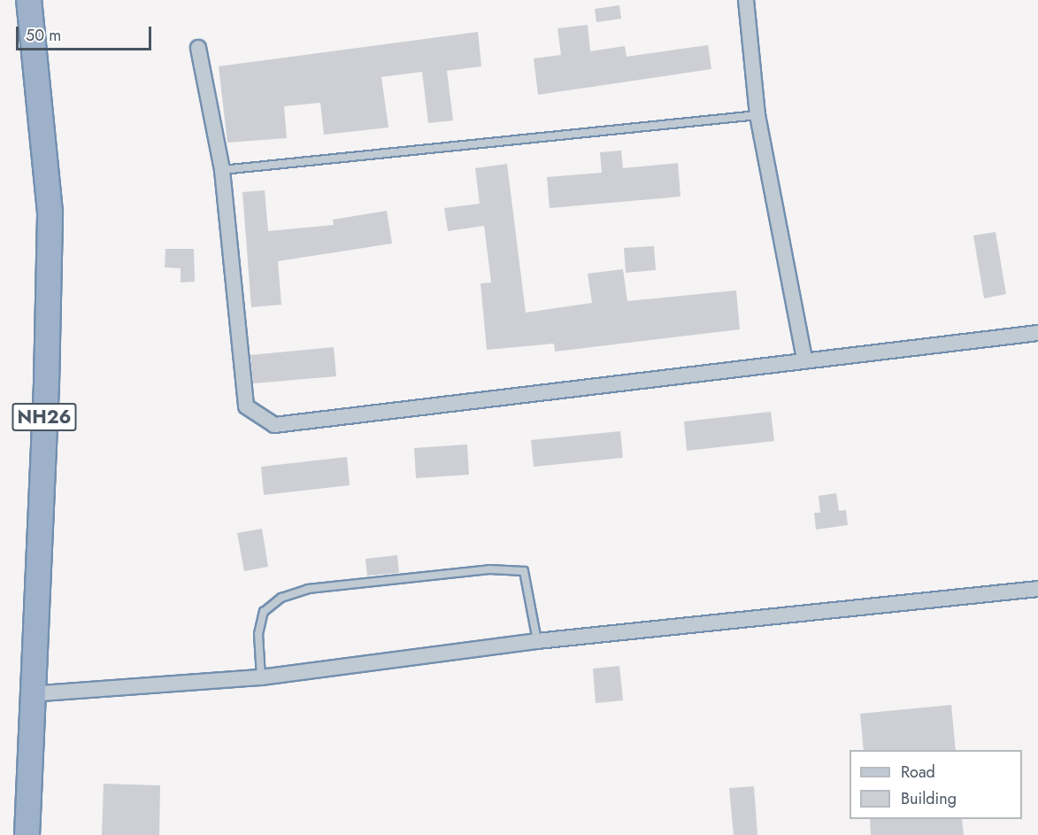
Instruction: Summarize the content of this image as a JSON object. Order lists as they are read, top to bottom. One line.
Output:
{"streets":{"highway":["NH26"]},"legend":["Road","Building"],"scale_bar":"50 m"}
